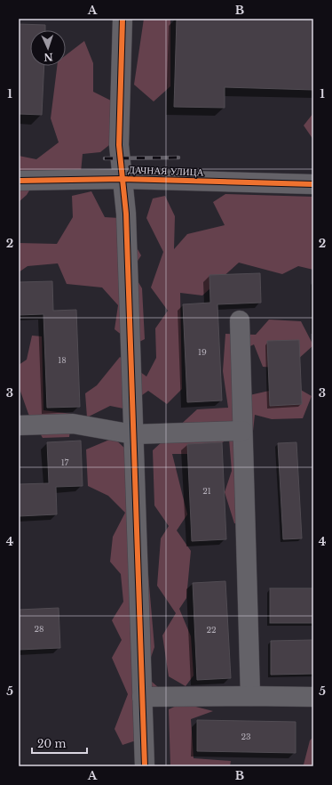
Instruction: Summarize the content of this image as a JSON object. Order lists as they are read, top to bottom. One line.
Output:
{"streets":{"street":["ДАЧНАЯ УЛИЦА"]},"house_numbers":["19","18","17","21","28","22","23"],"scale_bar":"20 m","north":"bottom","grid":{"columns":["A","B"],"rows":["1","2","3","4","5"]}}
